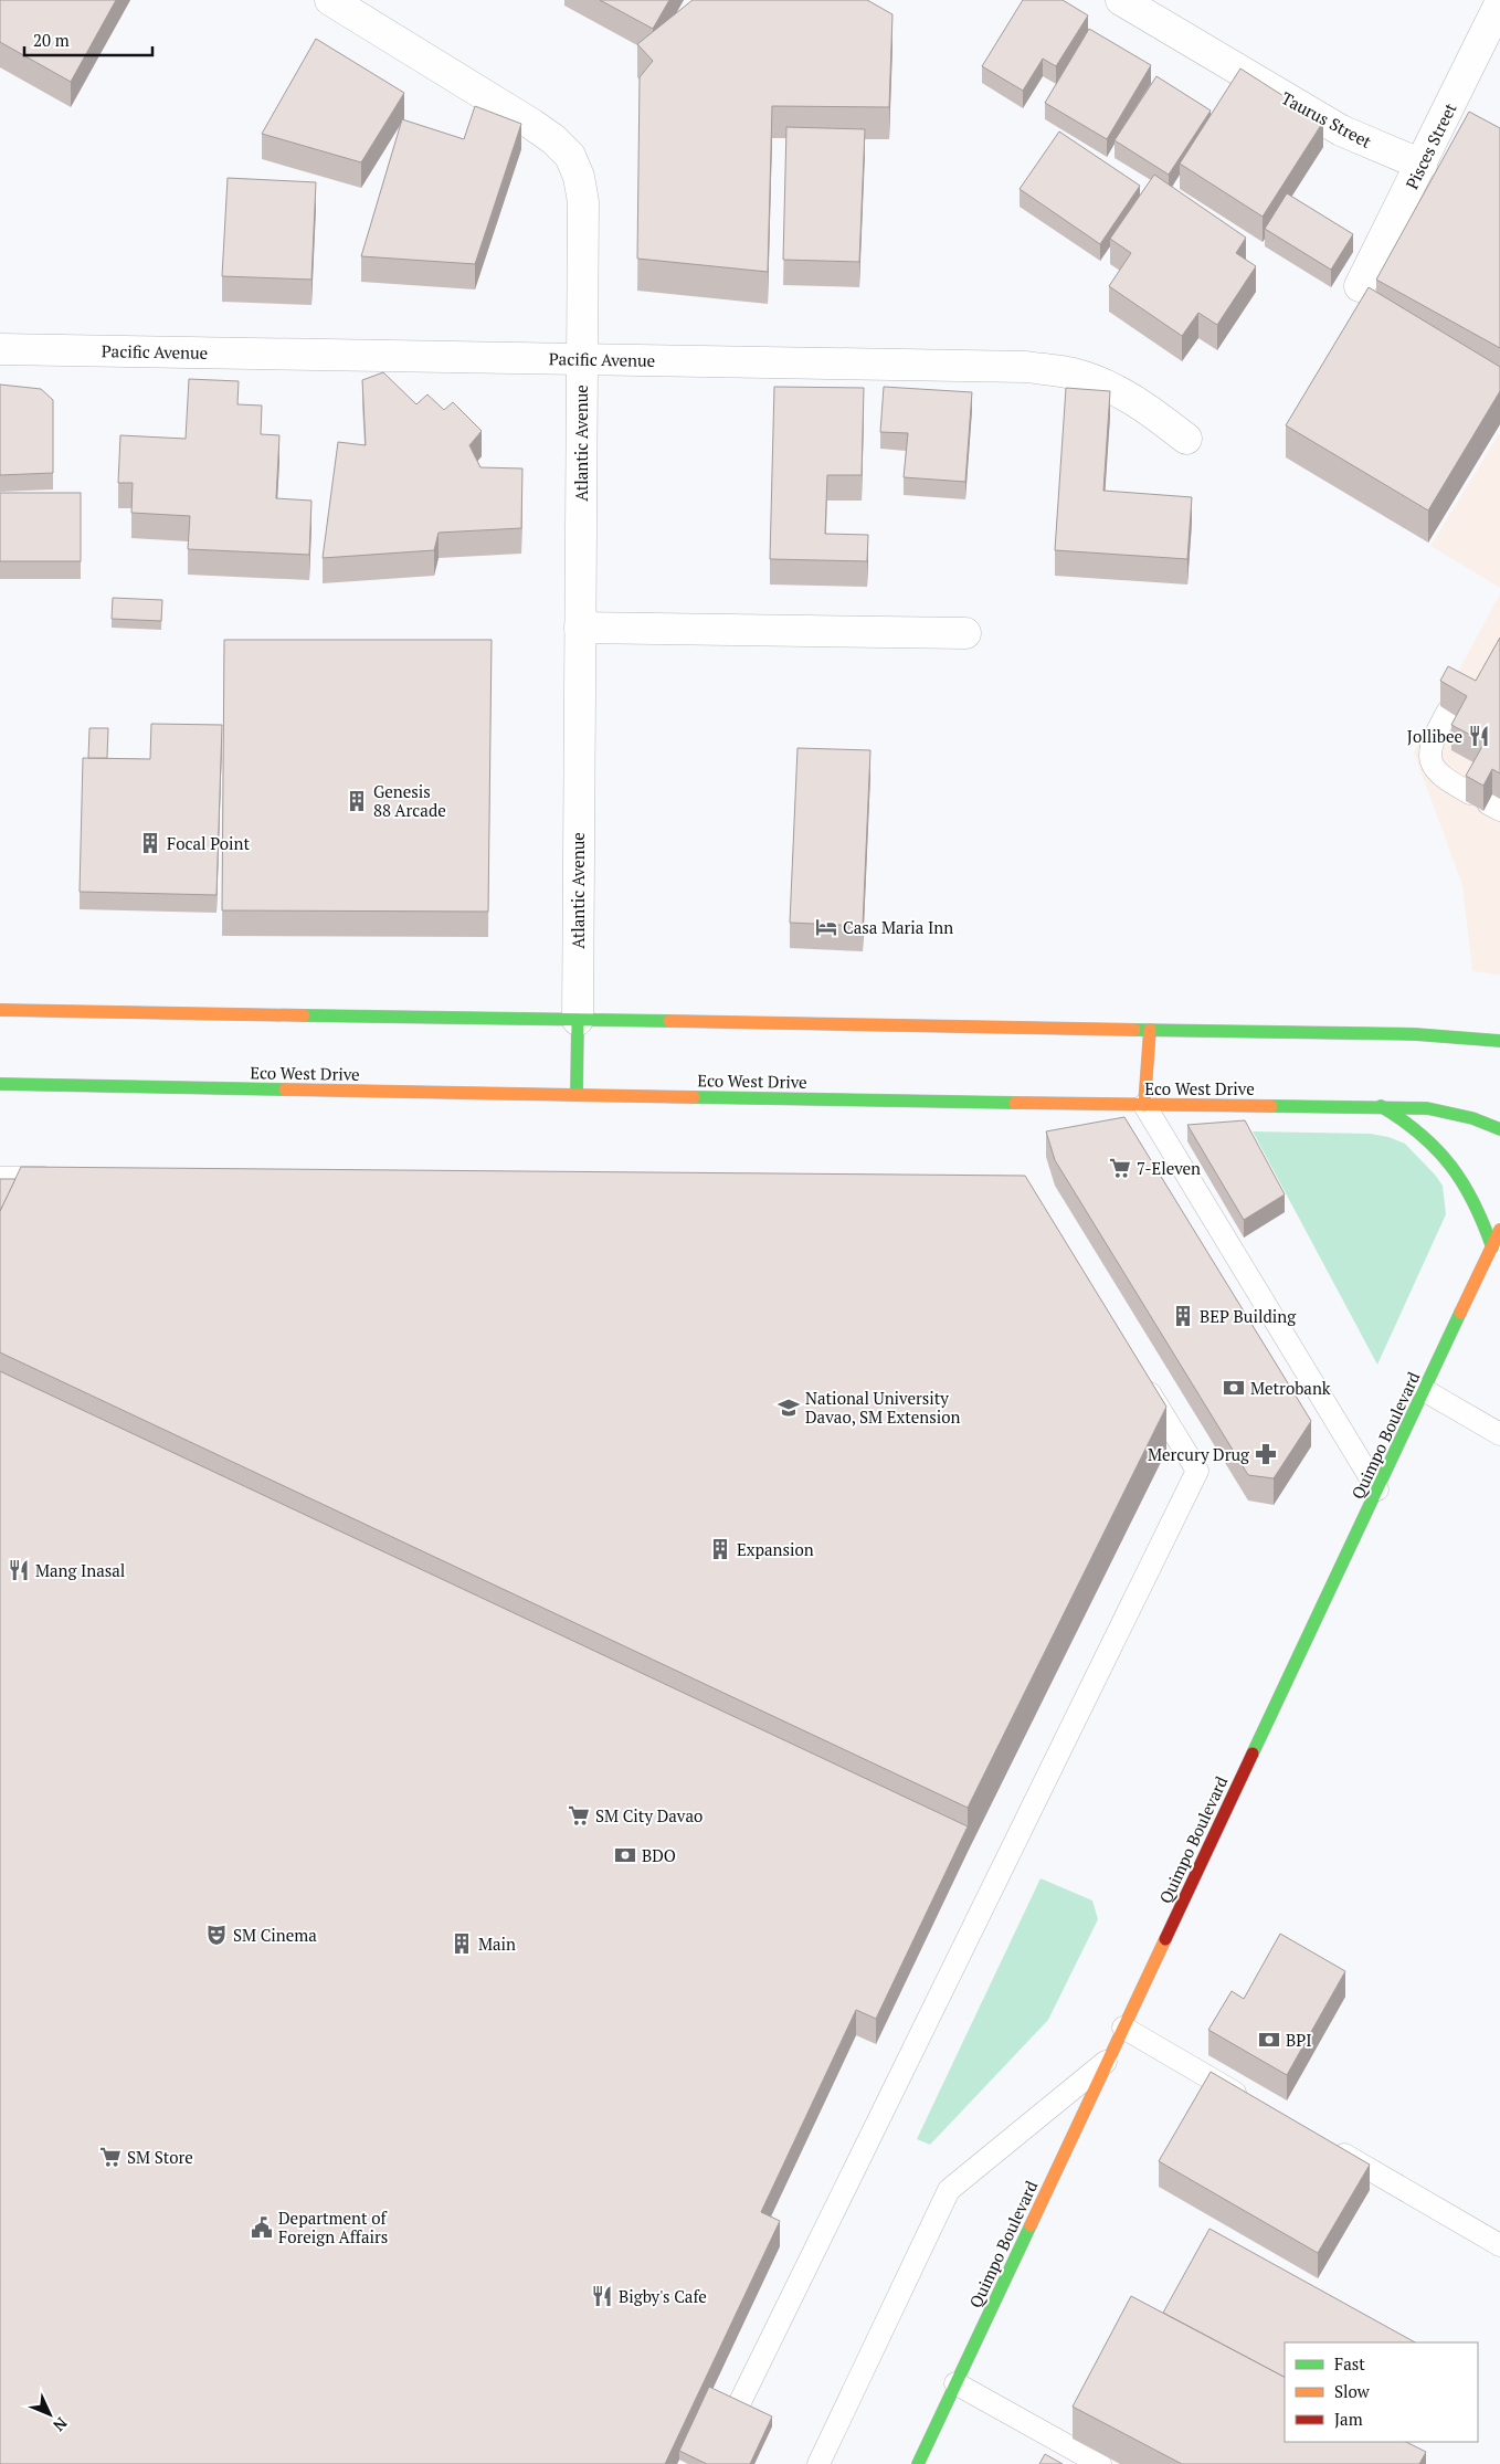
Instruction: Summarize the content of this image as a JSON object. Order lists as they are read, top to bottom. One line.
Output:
{"streets":{"street":["Taurus Street","Pisces Street","Pacific Avenue","Atlantic Avenue","Eco West Drive","Quimpo Boulevard"]},"crossings":[["Taurus Street","Pisces Street"],["Pacific Avenue","Atlantic Avenue"]],"places":{"restaurant":["Jollibee","Mang Inasal","Bigby's Cafe"],"building":["Genesis 88 Arcade","Focal Point","BEP Building","Expansion","Main"],"hotel":["Casa Maria Inn"],"supermarket":["7-Eleven","SM City Davao","SM Store"],"bank":["Metrobank","BDO","BPI"],"school or university":["National University Davao, SM Extension"],"pharmacy":["Mercury Drug"],"theatre":["SM Cinema"],"public building":["Department of Foreign Affairs"]},"legend":["Fast","Slow","Jam"],"scale_bar":"20 m","north":"bottom right"}
